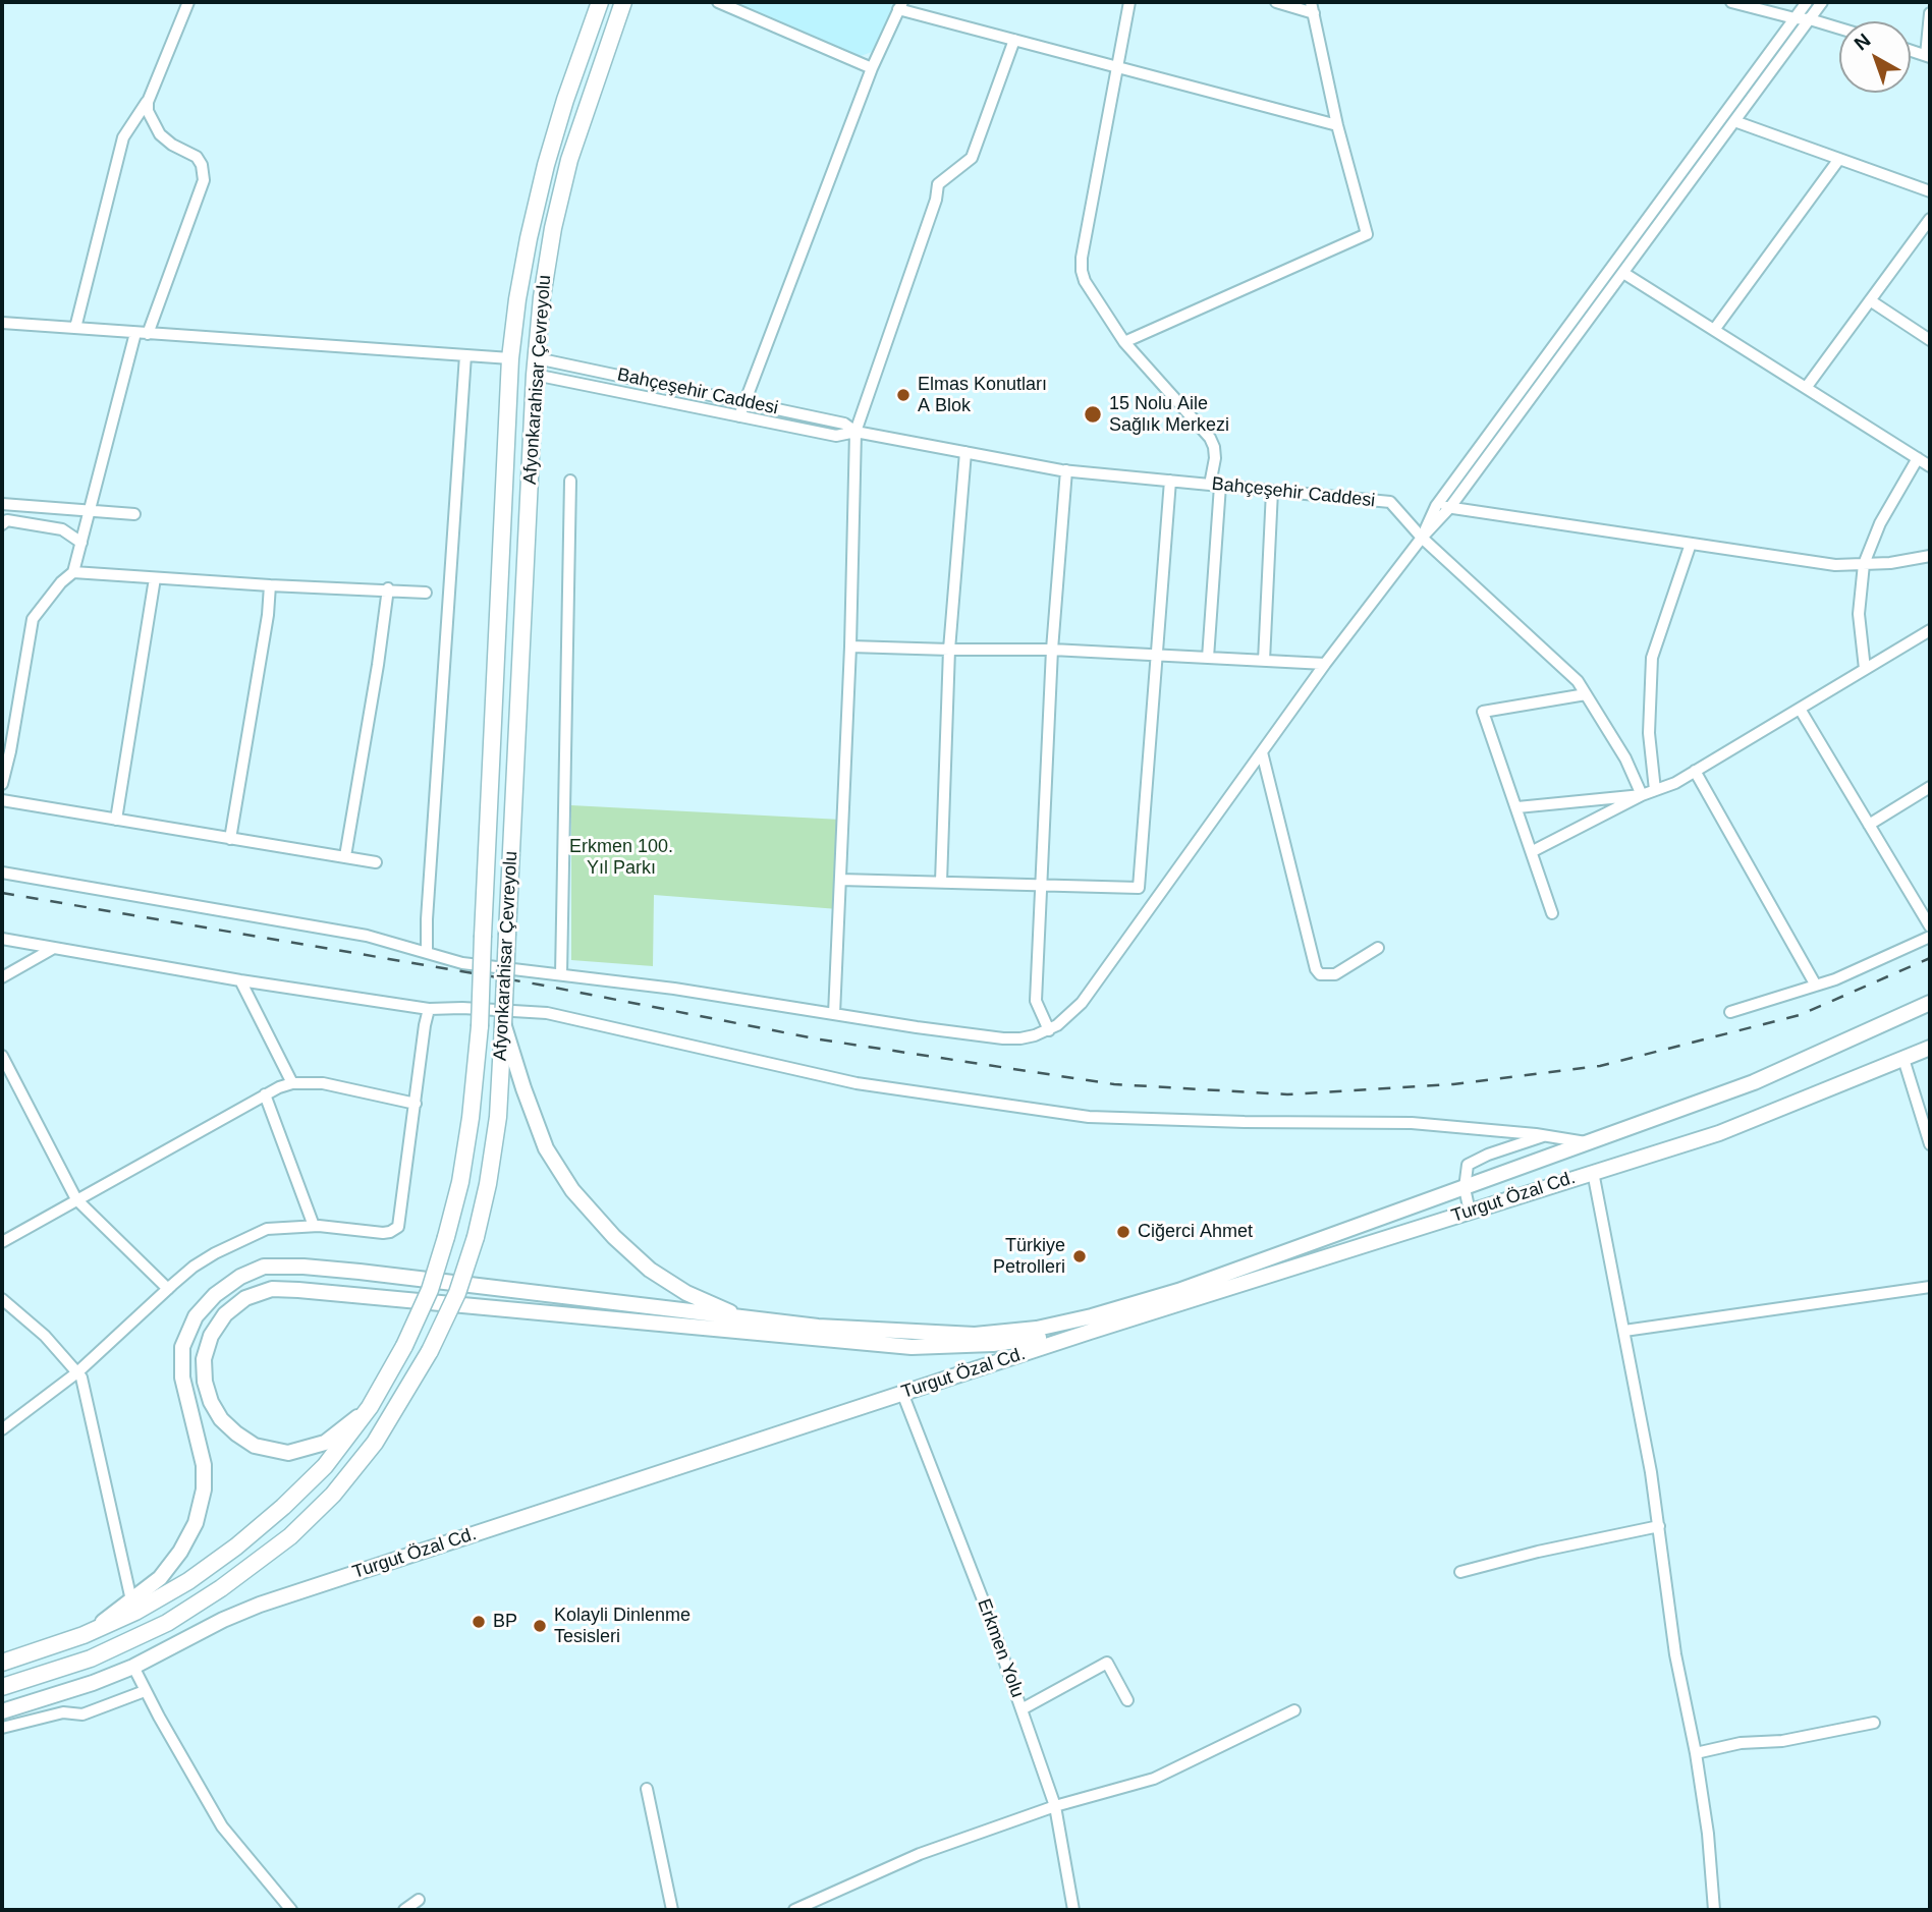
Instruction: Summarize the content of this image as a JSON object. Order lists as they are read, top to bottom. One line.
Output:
{"streets":{"highway":["Afyonkarahisar Çevreyolu"],"main road":["Turgut Özal Cd."],"street":["Bahçeşehir Caddesi","Erkmen Yolu"]},"crossings":[["Afyonkarahisar Çevreyolu","Bahçeşehir Caddesi"],["Turgut Özal Cd.","Erkmen Yolu"]],"parks":["Erkmen 100. Yıl Parkı"],"places":["Elmas Konutları A Blok","15 Nolu Aile Sağlık Merkezi","Ciğerci Ahmet","Türkiye Petrolleri","BP","Kolayli Dinlenme Tesisleri"],"north":"top left"}
